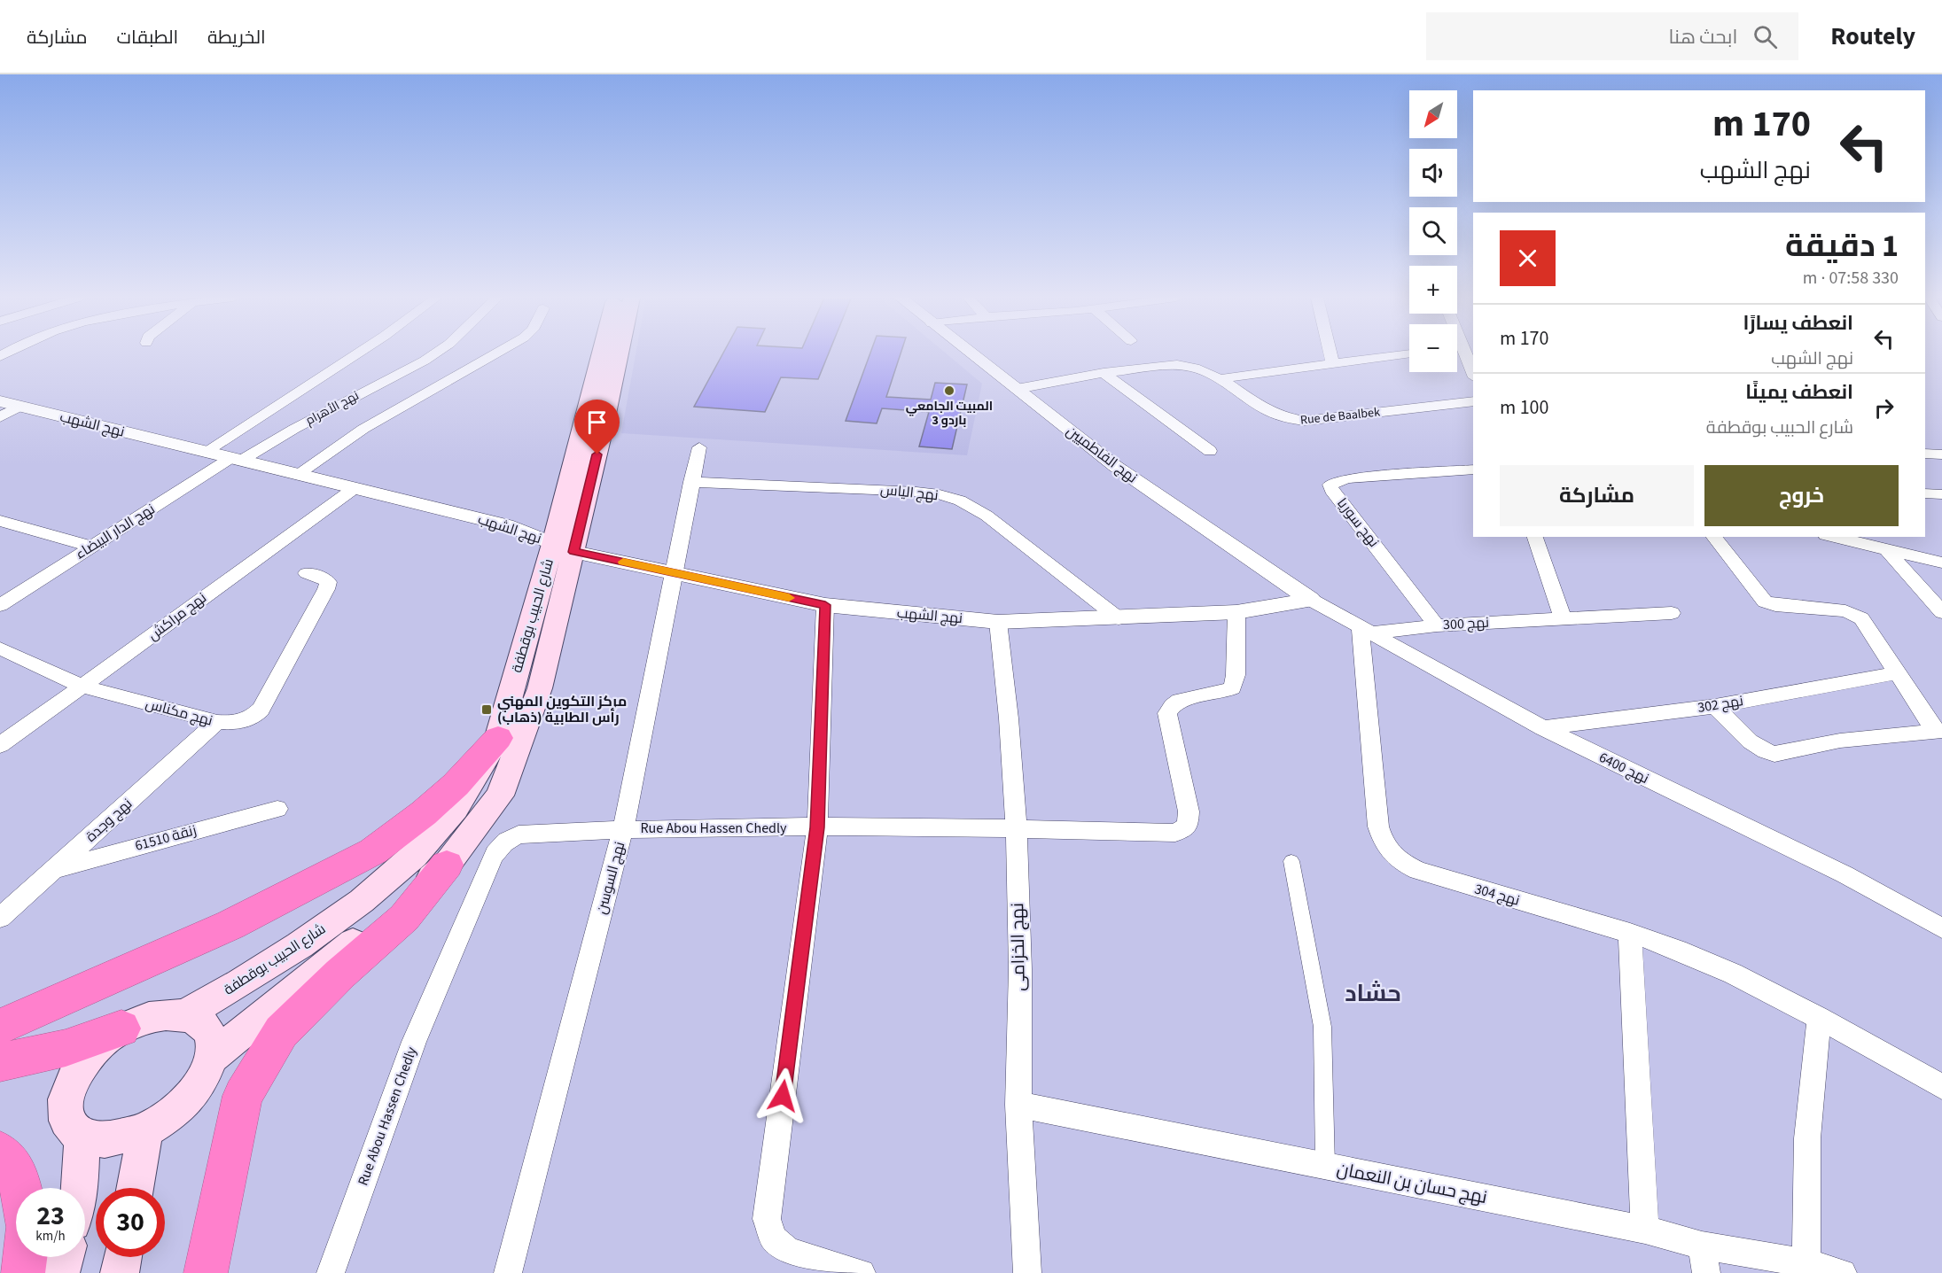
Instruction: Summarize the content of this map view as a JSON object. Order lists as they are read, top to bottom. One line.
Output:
{"streets":{"main road":["شارع الحبيب بوقطفة"],"street":["نهج الأهرام","Rue de Baalbek","نهج الشهب","نهج الفاطميين","نهج الياس","نهج سوريا","نهج الدار البيضاء","نهج مراكش","نهج 300","نهج 302","نهج مكناس","نهج 6400","نهج وجدة","Rue Abou Hassen Chedly","زنقة 61510","نهج السوسن","نهج 304","نهج الخزامى","نهج حسان بن النعمان"]},"crossings":[["نهج الأهرام","نهج الشهب"],["نهج الأهرام","نهج الدار البيضاء"],["نهج الشهب","نهج الفاطميين"],["نهج الشهب","نهج الياس"],["نهج الشهب","نهج الدار البيضاء"],["نهج الشهب","شارع الحبيب بوقطفة"],["نهج الشهب","نهج مراكش"],["نهج الشهب","نهج 6400"],["نهج الشهب","Rue Abou Hassen Chedly"],["نهج الشهب","نهج السوسن"],["نهج الشهب","نهج الخزامى"],["نهج الفاطميين","نهج 6400"],["نهج الياس","نهج السوسن"],["نهج سوريا","نهج 300"],["نهج مراكش","نهج مكناس"],["نهج 300","نهج 6400"],["نهج 300","نهج 304"],["نهج 302","نهج 6400"],["نهج مكناس","نهج وجدة"],["نهج 6400","نهج 304"],["نهج وجدة","زنقة 61510"],["Rue Abou Hassen Chedly","نهج السوسن"],["Rue Abou Hassen Chedly","نهج الخزامى"],["نهج الخزامى","نهج حسان بن النعمان"]],"districts":["حشاد"],"places":{"other":["المبيت الجامعي باردو 3"],"transit":["مركز التكوين المهني رأس الطابية (ذهاب)"]},"north":"bottom left","page":{"header":"Routely","search":"ابحث هنا","nav":["الخريطة","الطبقات","مشاركة"],"map_buttons":["+","−"],"turn":["170 m","نهج الشهب"],"heading":["1 دقيقة","330 m · 07:58"],"list":[{"name":"انعطف يسارًا","note":"نهج الشهب","value":"170 m"},{"name":"انعطف يمينًا","note":"شارع الحبيب بوقطفة","value":"100 m"}],"buttons":["خروج","مشاركة"],"speed":"23 km/h","limit":"30"}}
